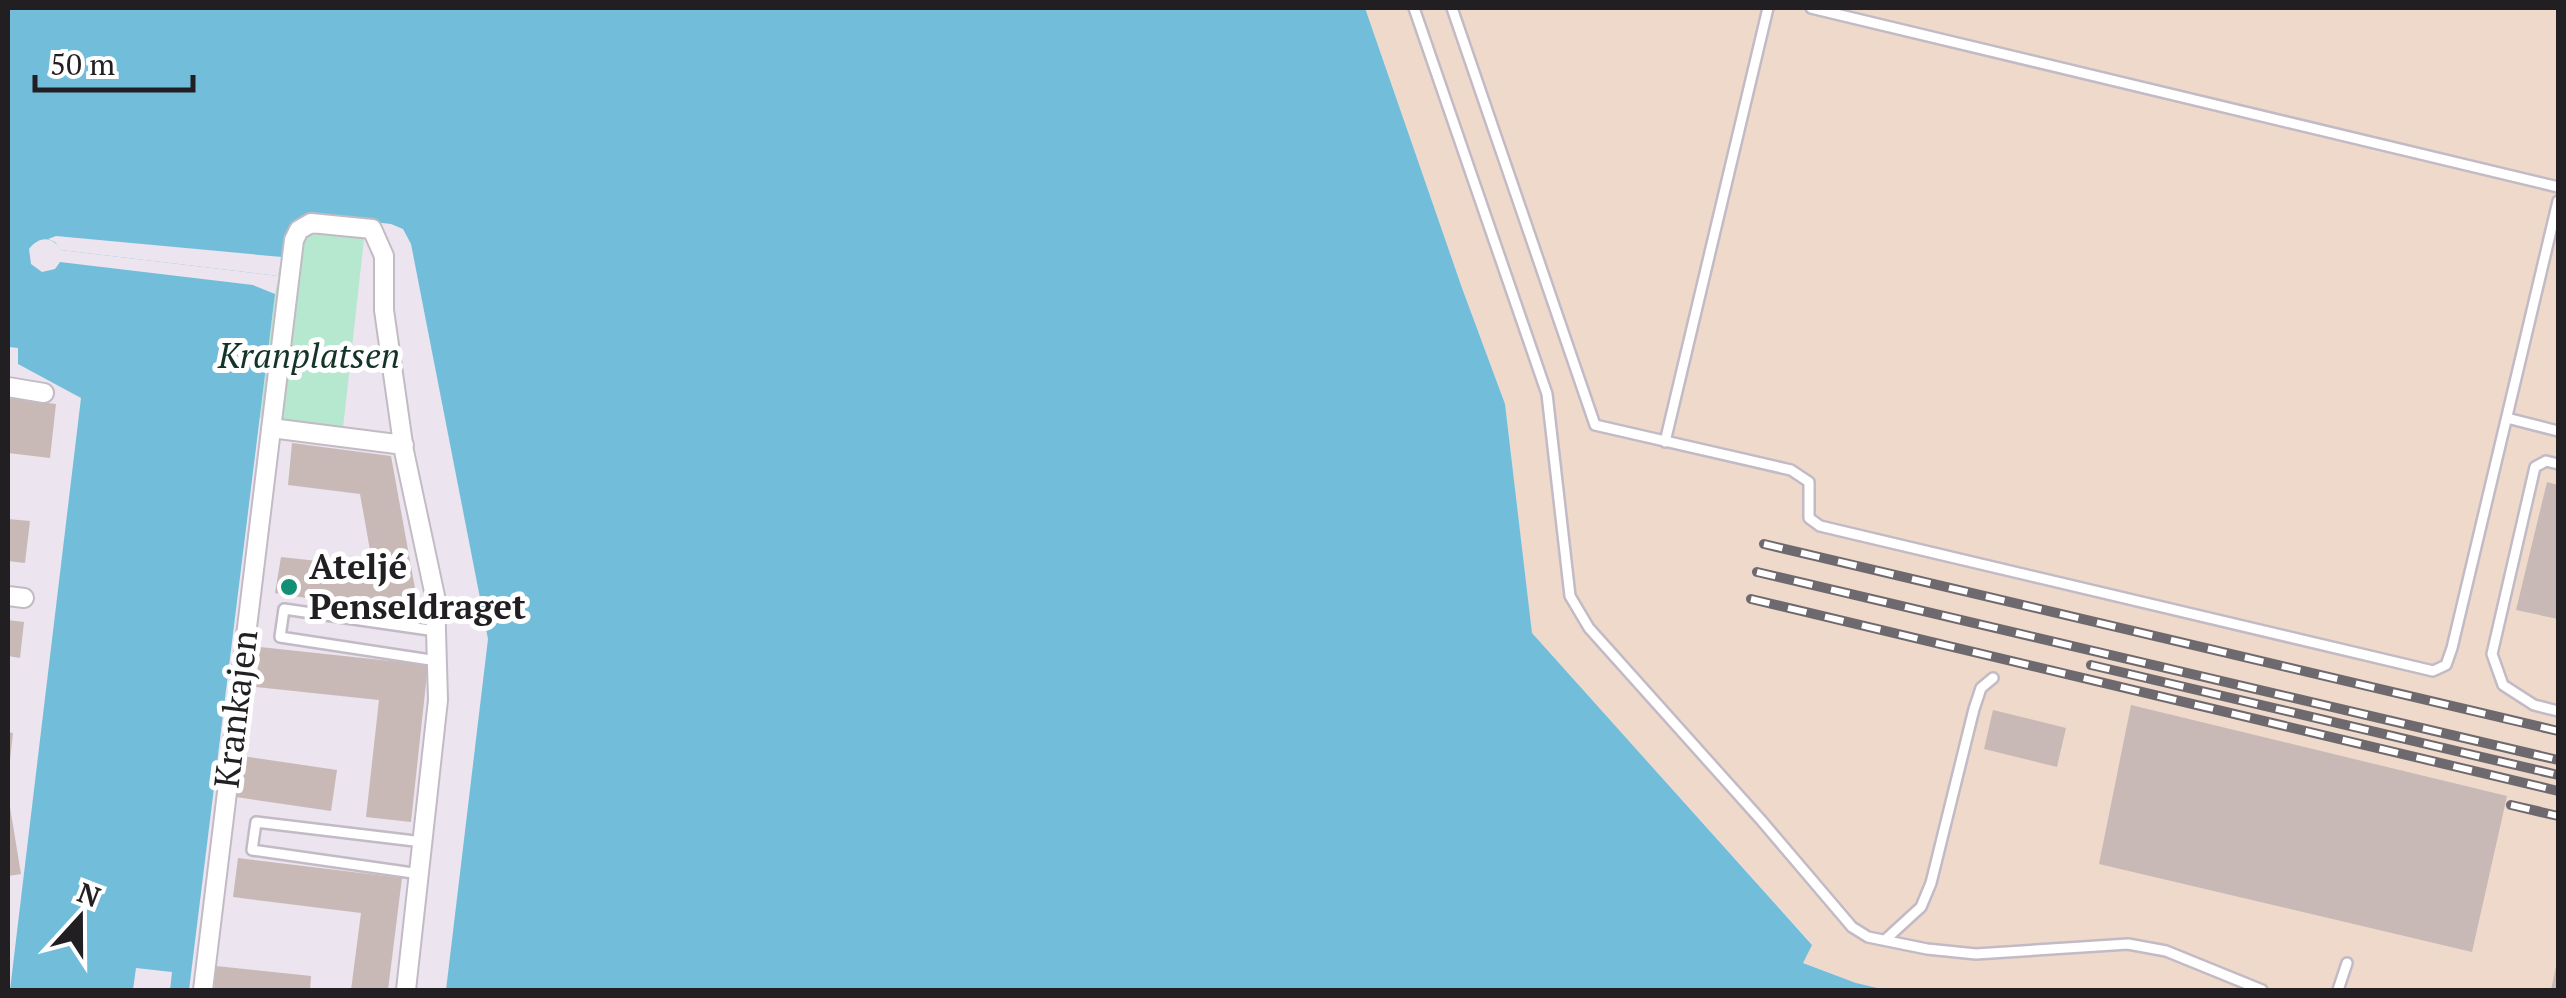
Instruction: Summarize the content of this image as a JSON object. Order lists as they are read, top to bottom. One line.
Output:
{"streets":{"street":["Krankajen"]},"parks":["Kranplatsen"],"places":["Ateljé Penseldraget"],"scale_bar":"50 m","north":"top"}
